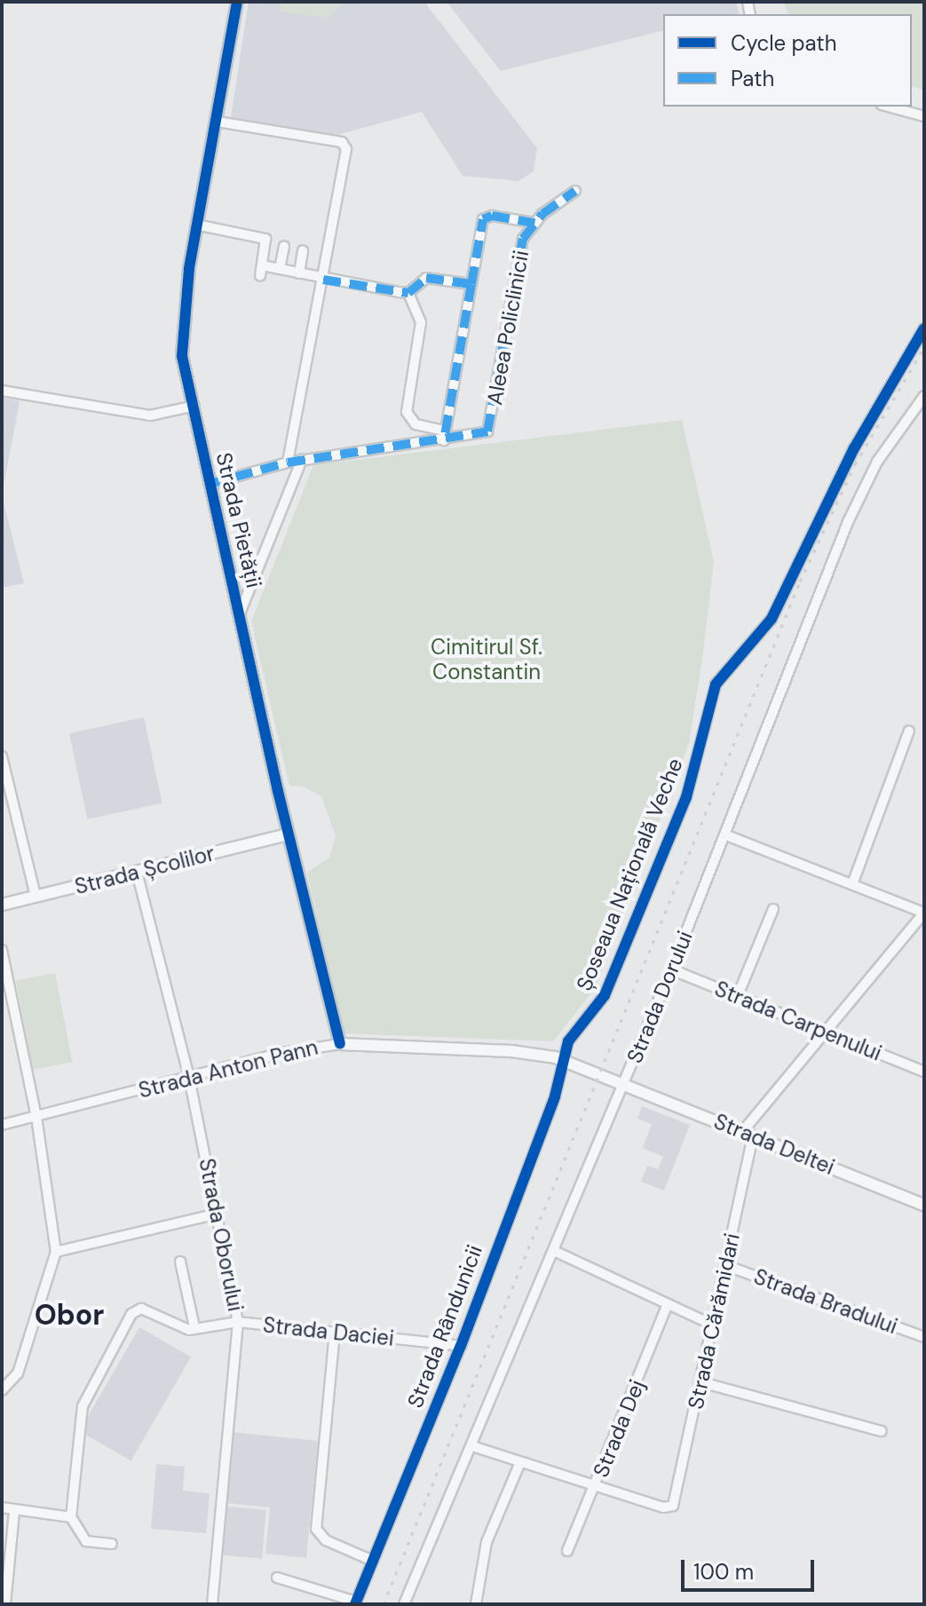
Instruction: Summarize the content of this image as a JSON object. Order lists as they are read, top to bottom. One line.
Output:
{"streets":{"street":["Aleea Policlinicii","Strada Pietății","Strada Școlilor","Șoseaua Națională Veche","Strada Dorului","Strada Carpenului","Strada Anton Pann","Strada Deltei","Strada Oborului","Strada Bradului","Strada Cărămidari","Strada Rândunicii","Strada Daciei","Strada Dej"]},"crossings":[["Aleea Policlinicii","Strada Pietății"],["Strada Pietății","Strada Școlilor"],["Strada Pietății","Strada Anton Pann"],["Strada Școlilor","Strada Oborului"],["Șoseaua Națională Veche","Strada Anton Pann"],["Șoseaua Națională Veche","Strada Rândunicii"],["Strada Dorului","Strada Carpenului"],["Strada Dorului","Strada Anton Pann"],["Strada Dorului","Strada Deltei"],["Strada Carpenului","Strada Cărămidari"],["Strada Anton Pann","Strada Deltei"],["Strada Anton Pann","Strada Oborului"],["Strada Anton Pann","Strada Rândunicii"],["Strada Deltei","Strada Cărămidari"],["Strada Oborului","Strada Daciei"],["Strada Bradului","Strada Cărămidari"],["Strada Cărămidari","Strada Dej"],["Strada Rândunicii","Strada Daciei"]],"districts":["Obor"],"parks":["Cimitirul Sf. Constantin"],"legend":["Cycle path","Path"],"scale_bar":"100 m"}
